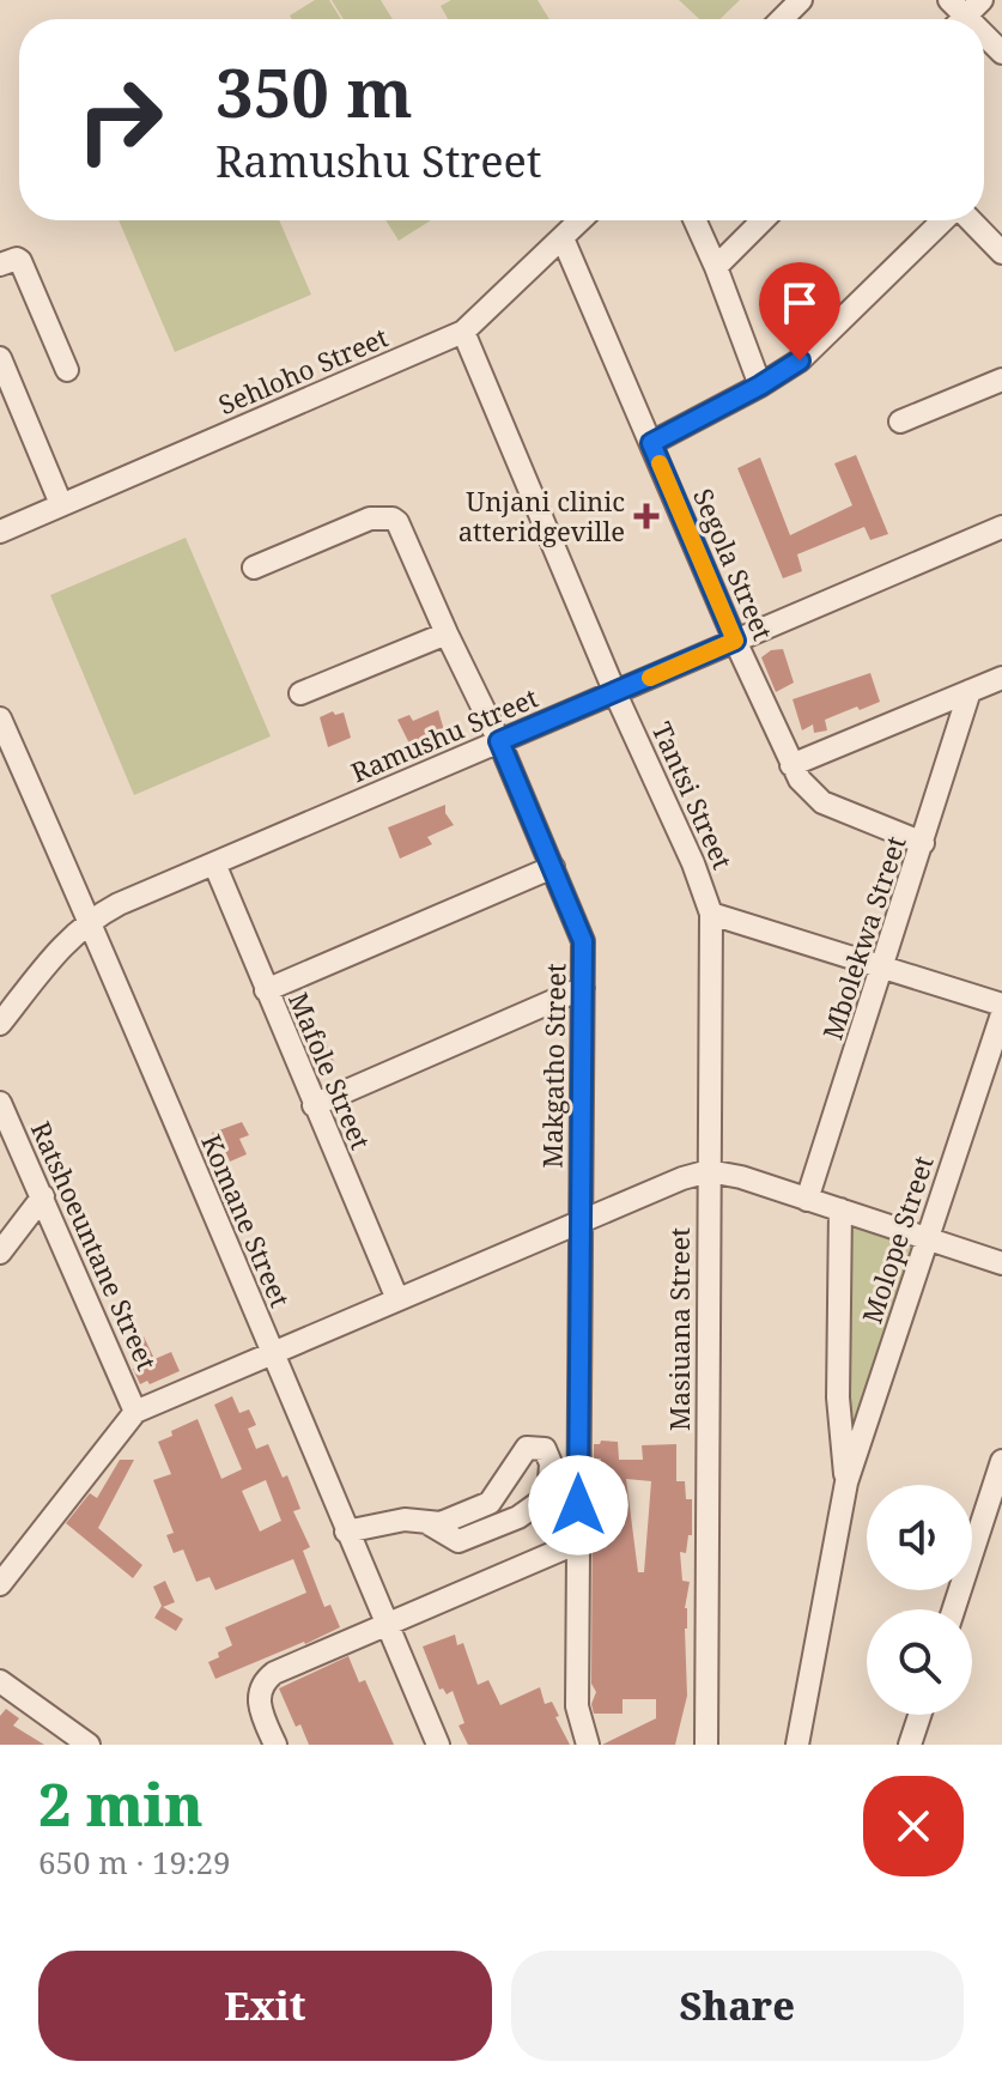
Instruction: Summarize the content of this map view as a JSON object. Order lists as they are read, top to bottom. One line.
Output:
{"streets":{"street":["Sehloho Street","Segola Street","Ramushu Street","Tantsi Street","Mbolekwa Street","Makgatho Street","Mafole Street","Komane Street","Molope Street","Ratshoeuntane Street","Masiuana Street"]},"crossings":[["Sehloho Street","Segola Street"],["Sehloho Street","Tantsi Street"],["Segola Street","Ramushu Street"],["Segola Street","Mbolekwa Street"],["Ramushu Street","Tantsi Street"],["Ramushu Street","Makgatho Street"],["Ramushu Street","Mafole Street"],["Ramushu Street","Komane Street"],["Tantsi Street","Masiuana Street"]],"places":{"health":["Unjani clinic atteridgeville"]},"page":{"turn":["350 m","Ramushu Street"],"heading":["2 min","650 m · 19:29"],"buttons":["Exit","Share"]}}
